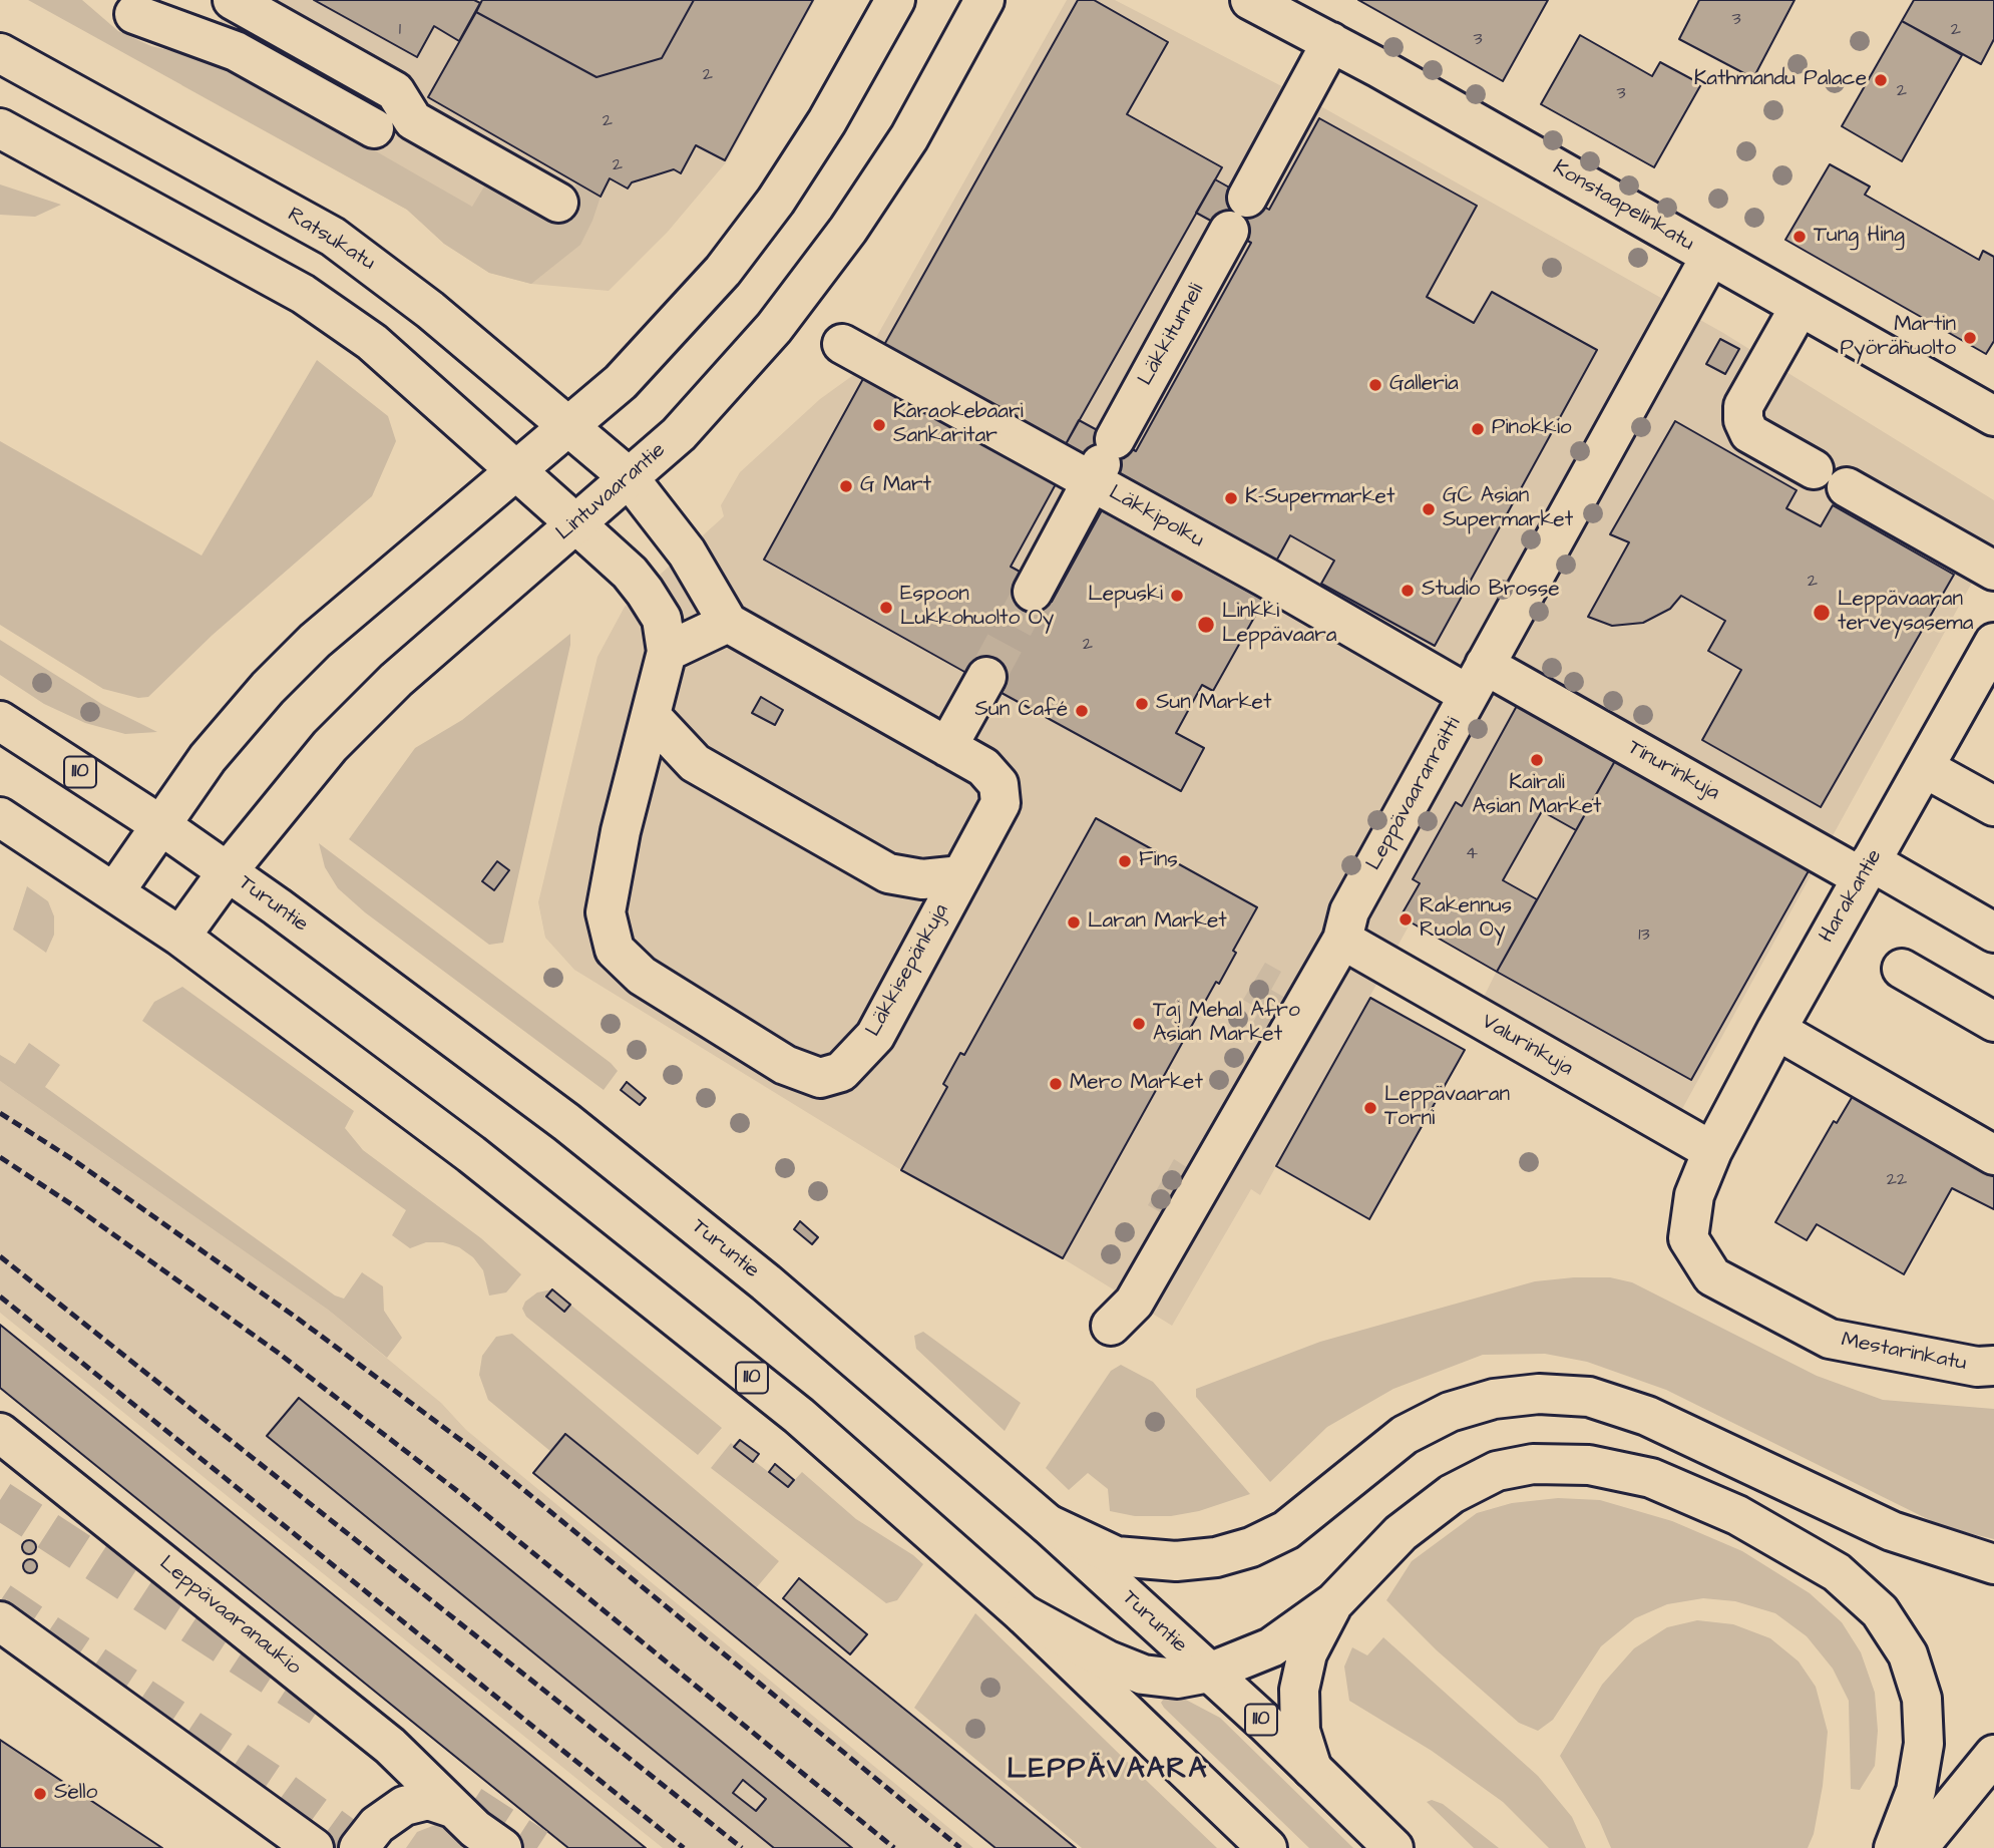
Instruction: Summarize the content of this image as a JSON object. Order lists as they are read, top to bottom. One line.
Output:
{"streets":{"main road":["Konstaapelinkatu","Ratsukatu","Läkkitunneli","Lintuvaarantie","Läkkipolku","Tinurinkuja","110","Leppävaaranraitti","Harakantie","Turuntie","Läkkisepänkuja","Valurinkuja","Mestarinkatu","Leppävaaranaukio"]},"crossings":[["Konstaapelinkatu","Leppävaaranraitti"],["Ratsukatu","Lintuvaarantie"],["Läkkitunneli","Läkkipolku"],["Lintuvaarantie","110"],["Lintuvaarantie","Turuntie"],["Lintuvaarantie","Läkkisepänkuja"],["Läkkipolku","Tinurinkuja"],["Läkkipolku","Leppävaaranraitti"],["Tinurinkuja","Leppävaaranraitti"],["Tinurinkuja","Harakantie"],["Leppävaaranraitti","Valurinkuja"],["Harakantie","Valurinkuja"],["Harakantie","Mestarinkatu"],["Valurinkuja","Mestarinkatu"]],"districts":["LEPPÄVAARA"],"places":["Kathmandu Palace","Tung Hing","Martin Pyörähuolto","Galleria","Karaokebaari Sankaritar","Pinokkio","G Mart","K-Supermarket","GC Asian Supermarket","Studio Brosse","Lepuski","Espoon Lukkohuolto Oy","Leppävaaran terveysasema","Linkki Leppävaara","Sun Market","Sun Café","Kairali Asian Market","Fins","Rakennus Ruola Oy","Laran Market","Taj Mehal Afro Asian Market","Mero Market","Leppävaaran Torni","Sello"],"house_numbers":["3","1","2","3","2","2","3","2","2","2","2","4","13","22"]}
